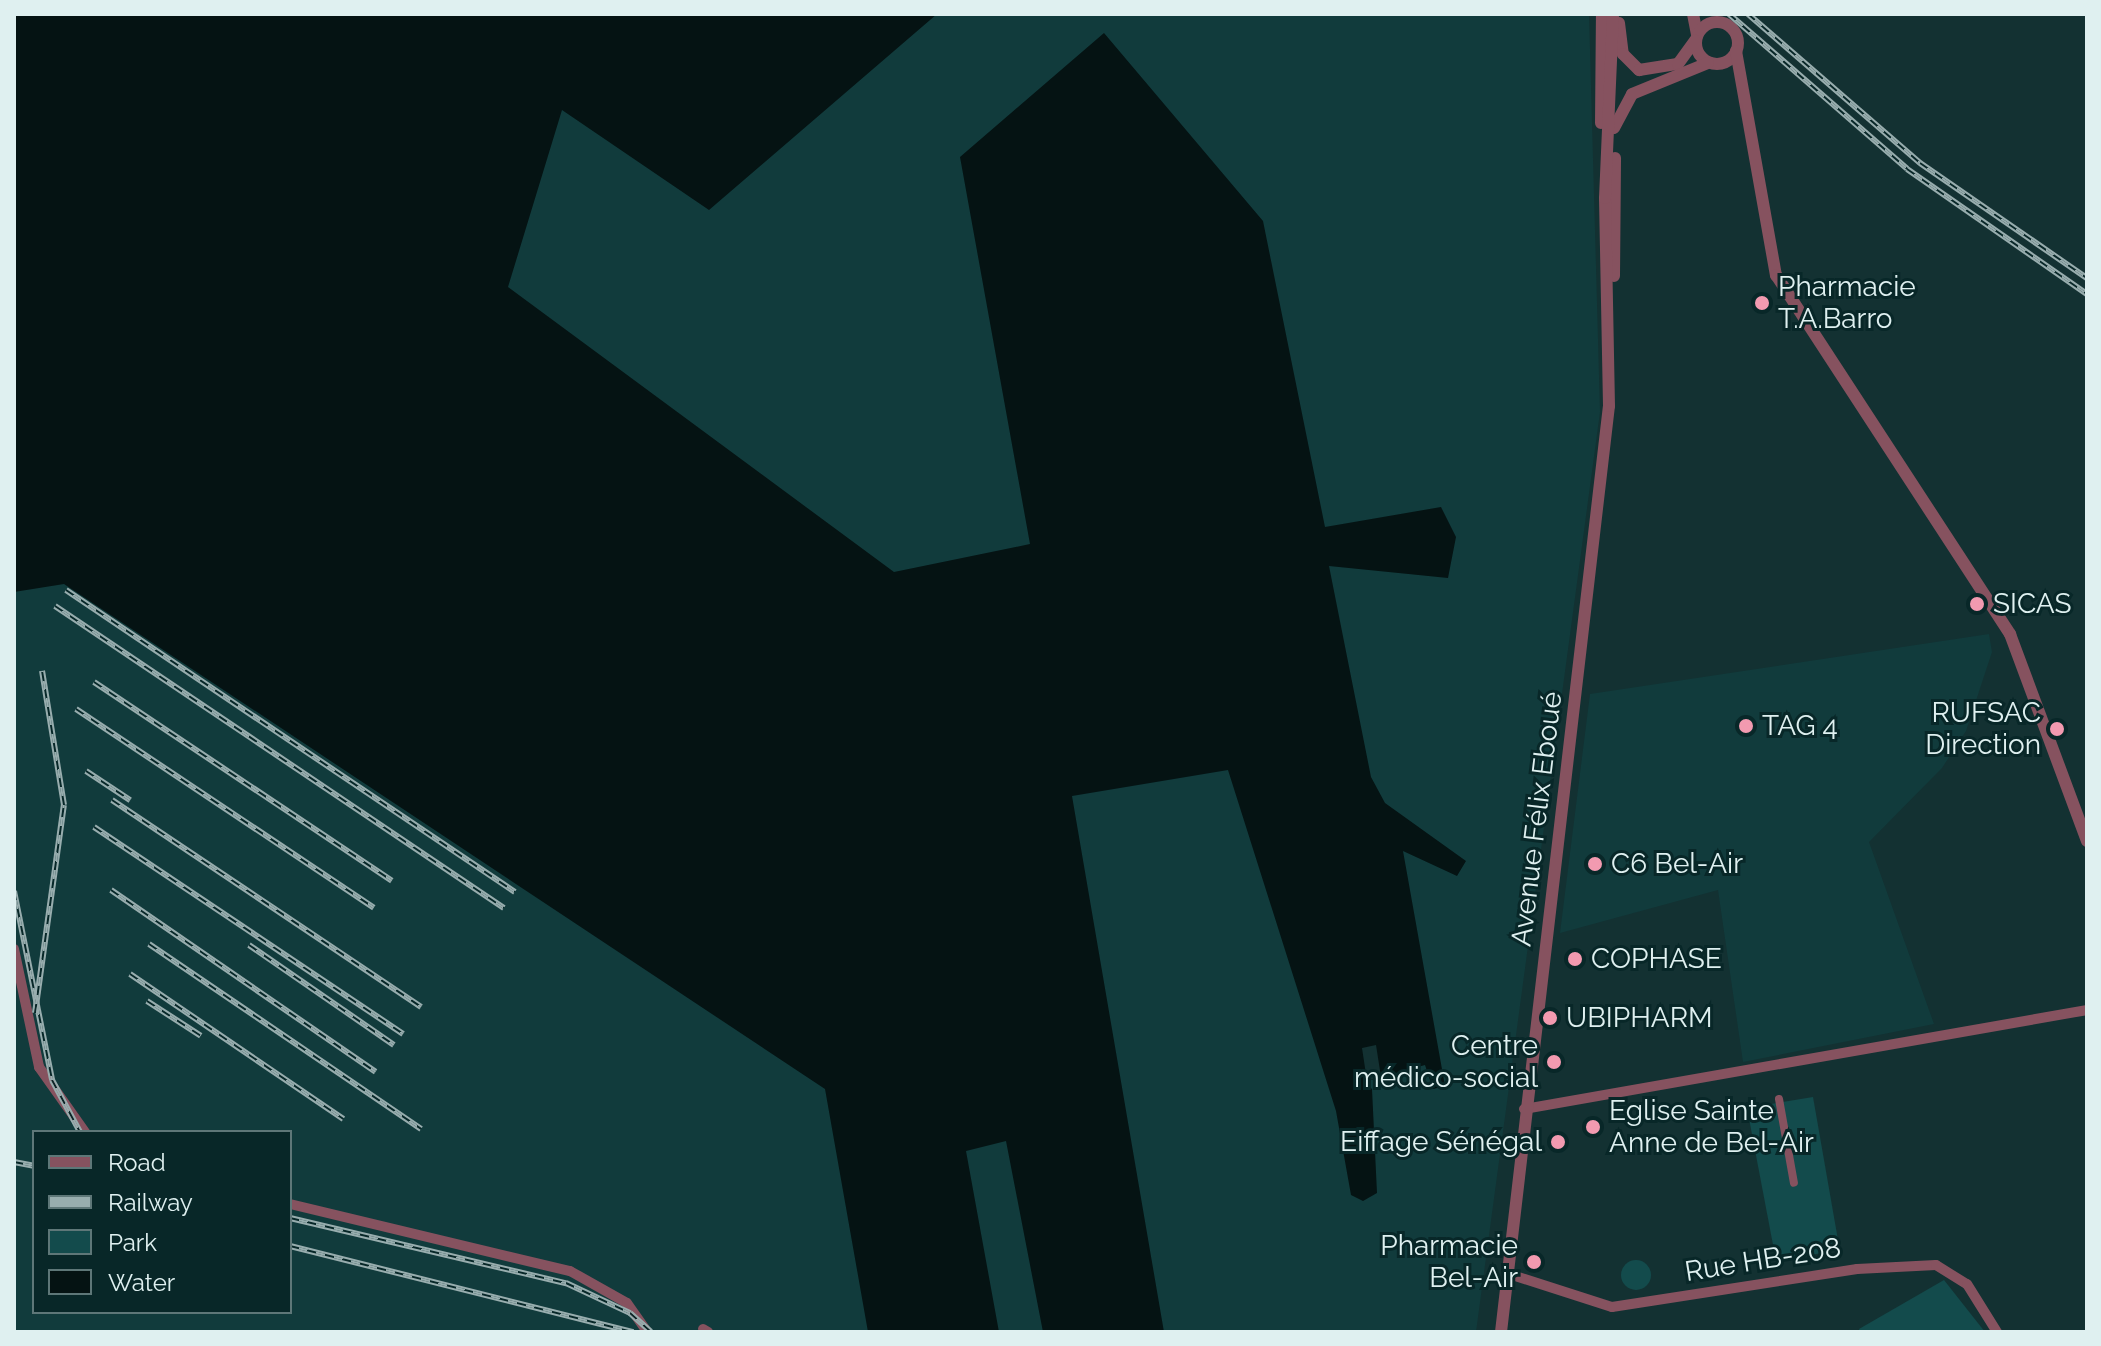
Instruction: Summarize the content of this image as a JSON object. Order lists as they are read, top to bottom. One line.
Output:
{"streets":{"street":["Avenue Félix Eboué","Rue HB-208"]},"crossings":[["Avenue Félix Eboué","Rue HB-208"]],"places":["Pharmacie T.A.Barro","SICAS","TAG 4","RUFSAC Direction","C6 Bel-Air","COPHASE","UBIPHARM","Centre médico-social","Eglise Sainte Anne de Bel-Air","Eiffage Sénégal","Pharmacie Bel-Air"],"legend":["Road","Railway","Park","Water"]}
